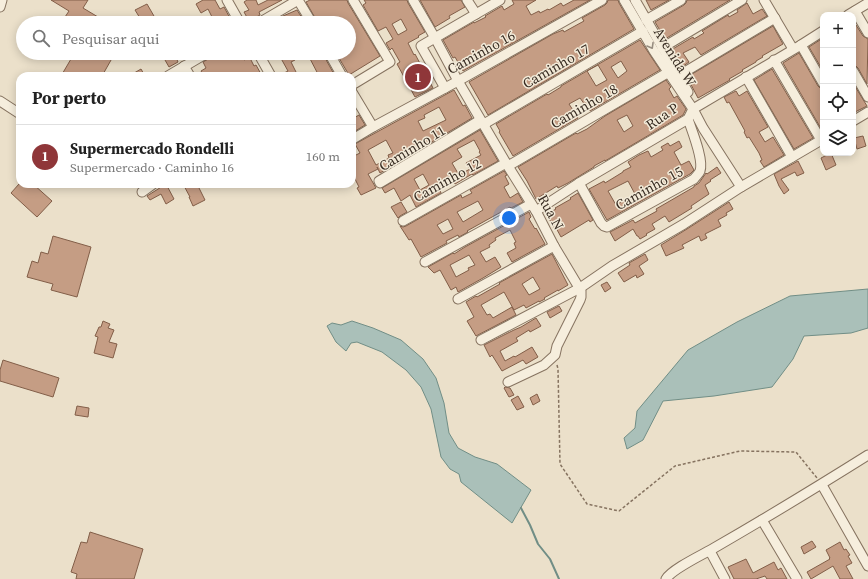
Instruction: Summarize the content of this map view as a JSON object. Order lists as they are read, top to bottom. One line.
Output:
{"streets":{"street":["Caminho 16","Avenida W","Caminho 17","Caminho 18","Rua P","Caminho 11","Caminho 12","Caminho 15","Rua N"]},"crossings":[["Caminho 16","Rua N"],["Avenida W","Caminho 17"],["Avenida W","Caminho 18"],["Avenida W","Rua P"],["Caminho 17","Caminho 11"],["Caminho 17","Rua N"],["Caminho 18","Caminho 12"],["Caminho 18","Rua N"],["Rua P","Caminho 15"],["Rua P","Rua N"],["Caminho 11","Rua N"],["Caminho 12","Rua N"]],"page":{"map_buttons":["+","−"],"search":"Pesquisar aqui","pins":"1","heading":"Por perto","list":[{"mark":"1","name":"Supermercado Rondelli","note":"Supermercado · Caminho 16","value":"160 m"}]}}
